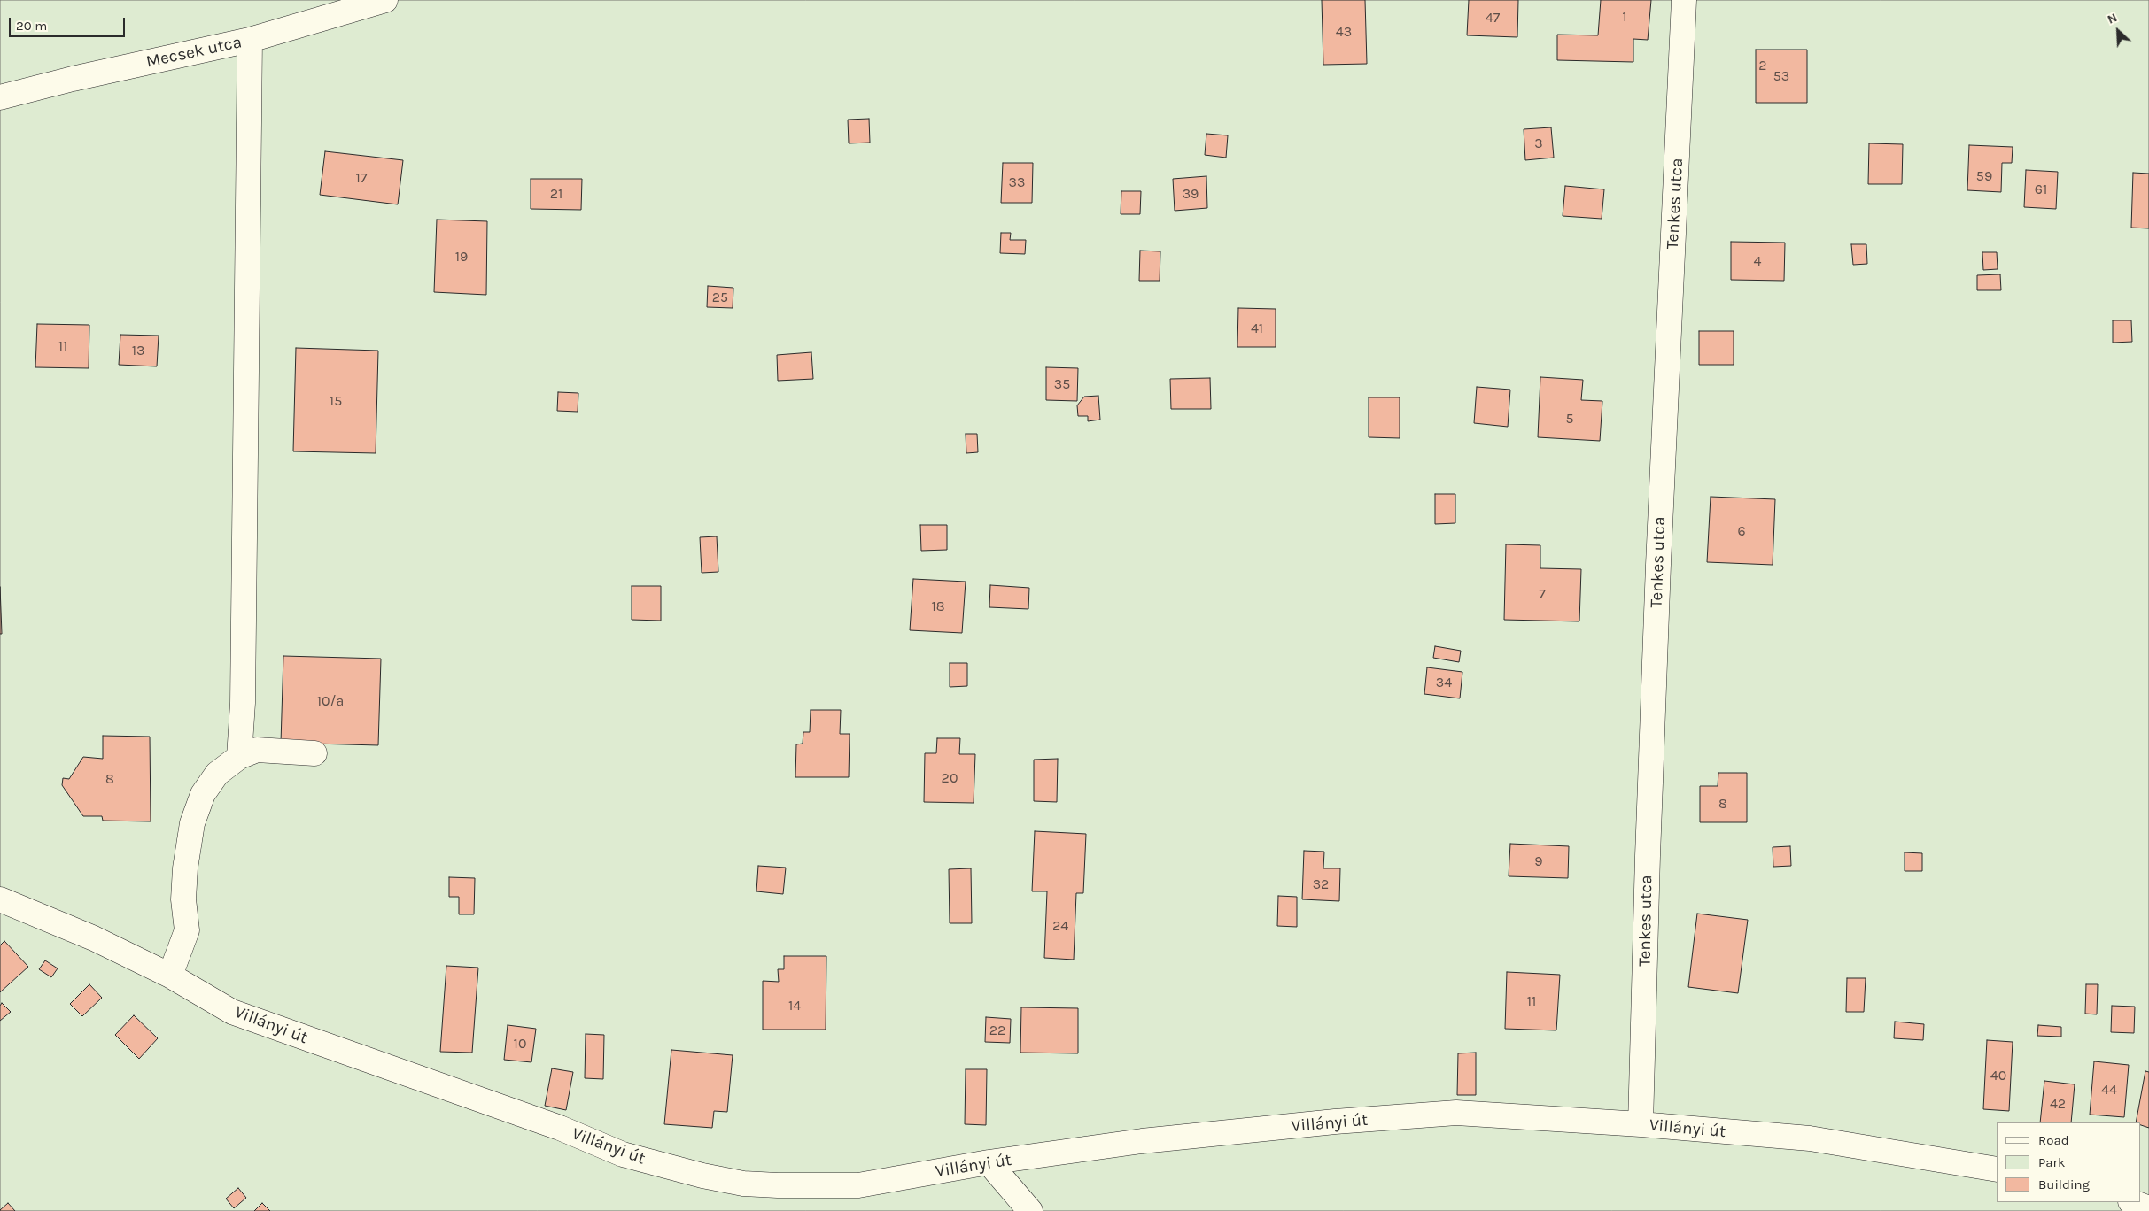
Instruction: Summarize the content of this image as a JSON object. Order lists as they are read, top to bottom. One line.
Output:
{"streets":{"street":["Mecsek utca","Tenkes utca","Villányi út"]},"crossings":[["Tenkes utca","Villányi út"]],"house_numbers":["1","47","43","2","53","3","59","17","33","61","21","39","19","4","25","41","11","13","35","15","5","6","7","18","34","10/a","20","8","8","9","32","24","11","14","22","10","40","44","42"],"legend":["Road","Park","Building"],"scale_bar":"20 m","north":"top left"}
